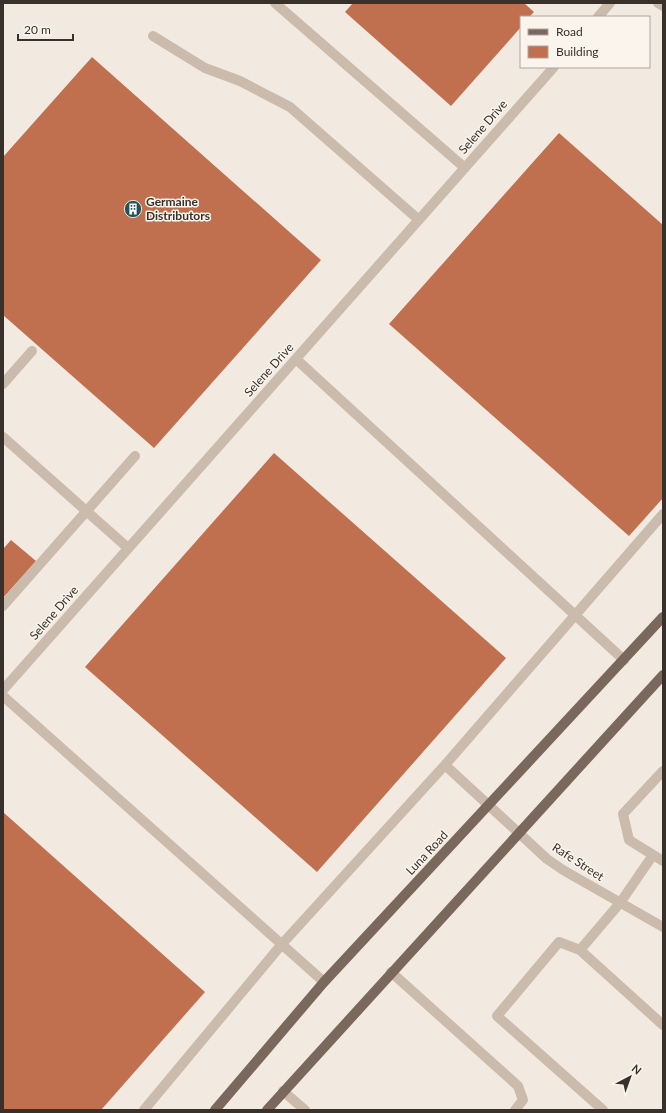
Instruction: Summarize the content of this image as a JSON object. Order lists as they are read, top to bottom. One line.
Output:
{"streets":{"main road":["Luna Road"],"street":["Selene Drive","Rafe Street"]},"crossings":[["Luna Road","Rafe Street"]],"places":{"building":["Germaine Distributors"]},"legend":["Road","Building"],"scale_bar":"20 m","north":"top right"}
